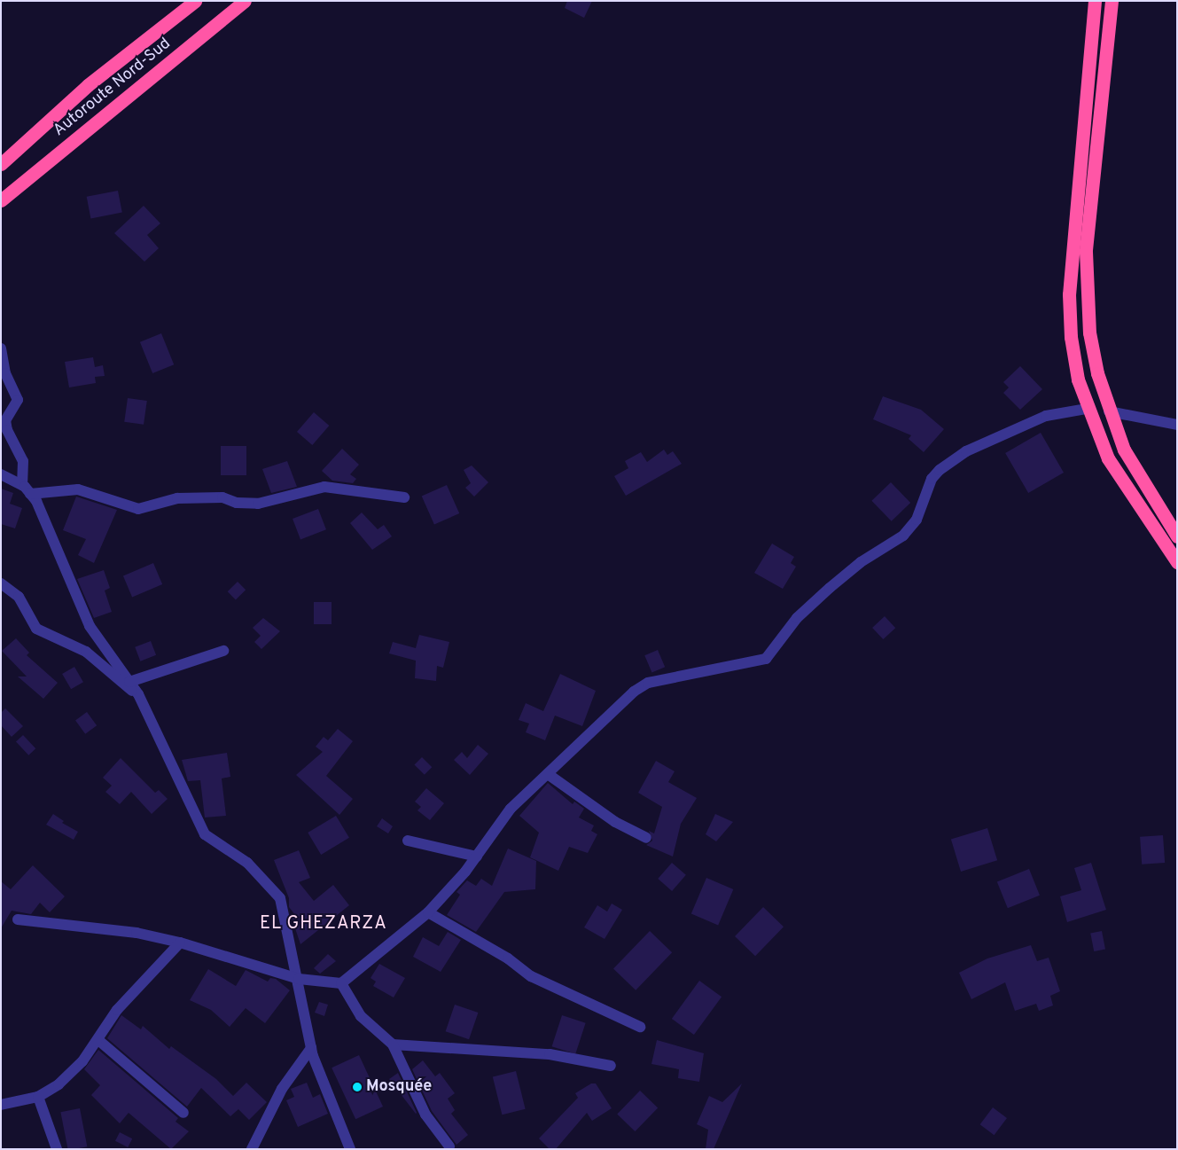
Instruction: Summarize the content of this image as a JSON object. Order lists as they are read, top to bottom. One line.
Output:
{"streets":{"highway":["Autoroute Nord-Sud"]},"districts":["EL GHEZARZA"],"places":["Mosquée"]}
